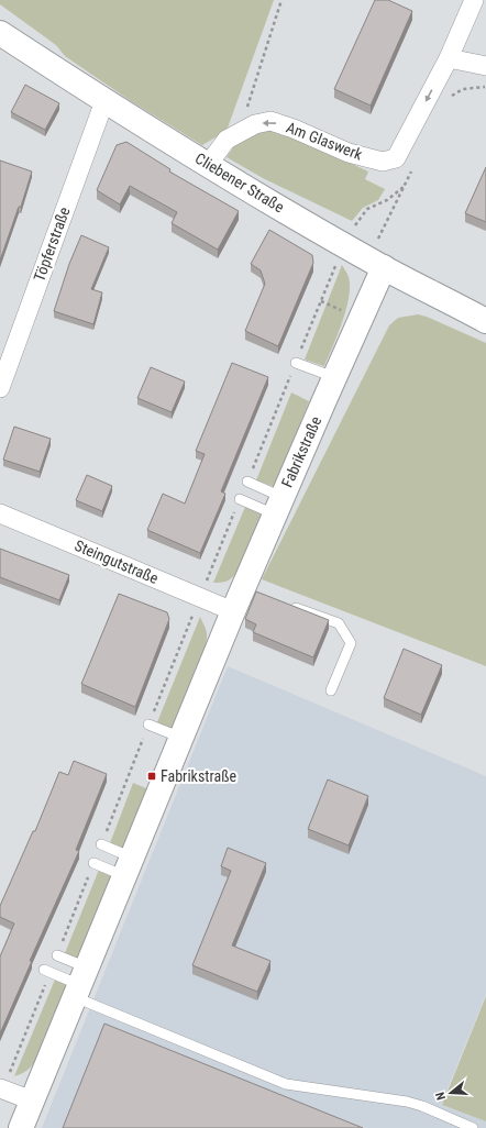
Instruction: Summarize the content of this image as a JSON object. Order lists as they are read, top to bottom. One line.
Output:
{"streets":{"street":["Am Glaswerk","Cliebener Straße","Töpferstraße","Fabrikstraße","Steingutstraße"]},"crossings":[["Am Glaswerk","Cliebener Straße"],["Cliebener Straße","Töpferstraße"],["Cliebener Straße","Fabrikstraße"],["Fabrikstraße","Steingutstraße"]],"places":{"transit":["Fabrikstraße"]},"north":"left"}
